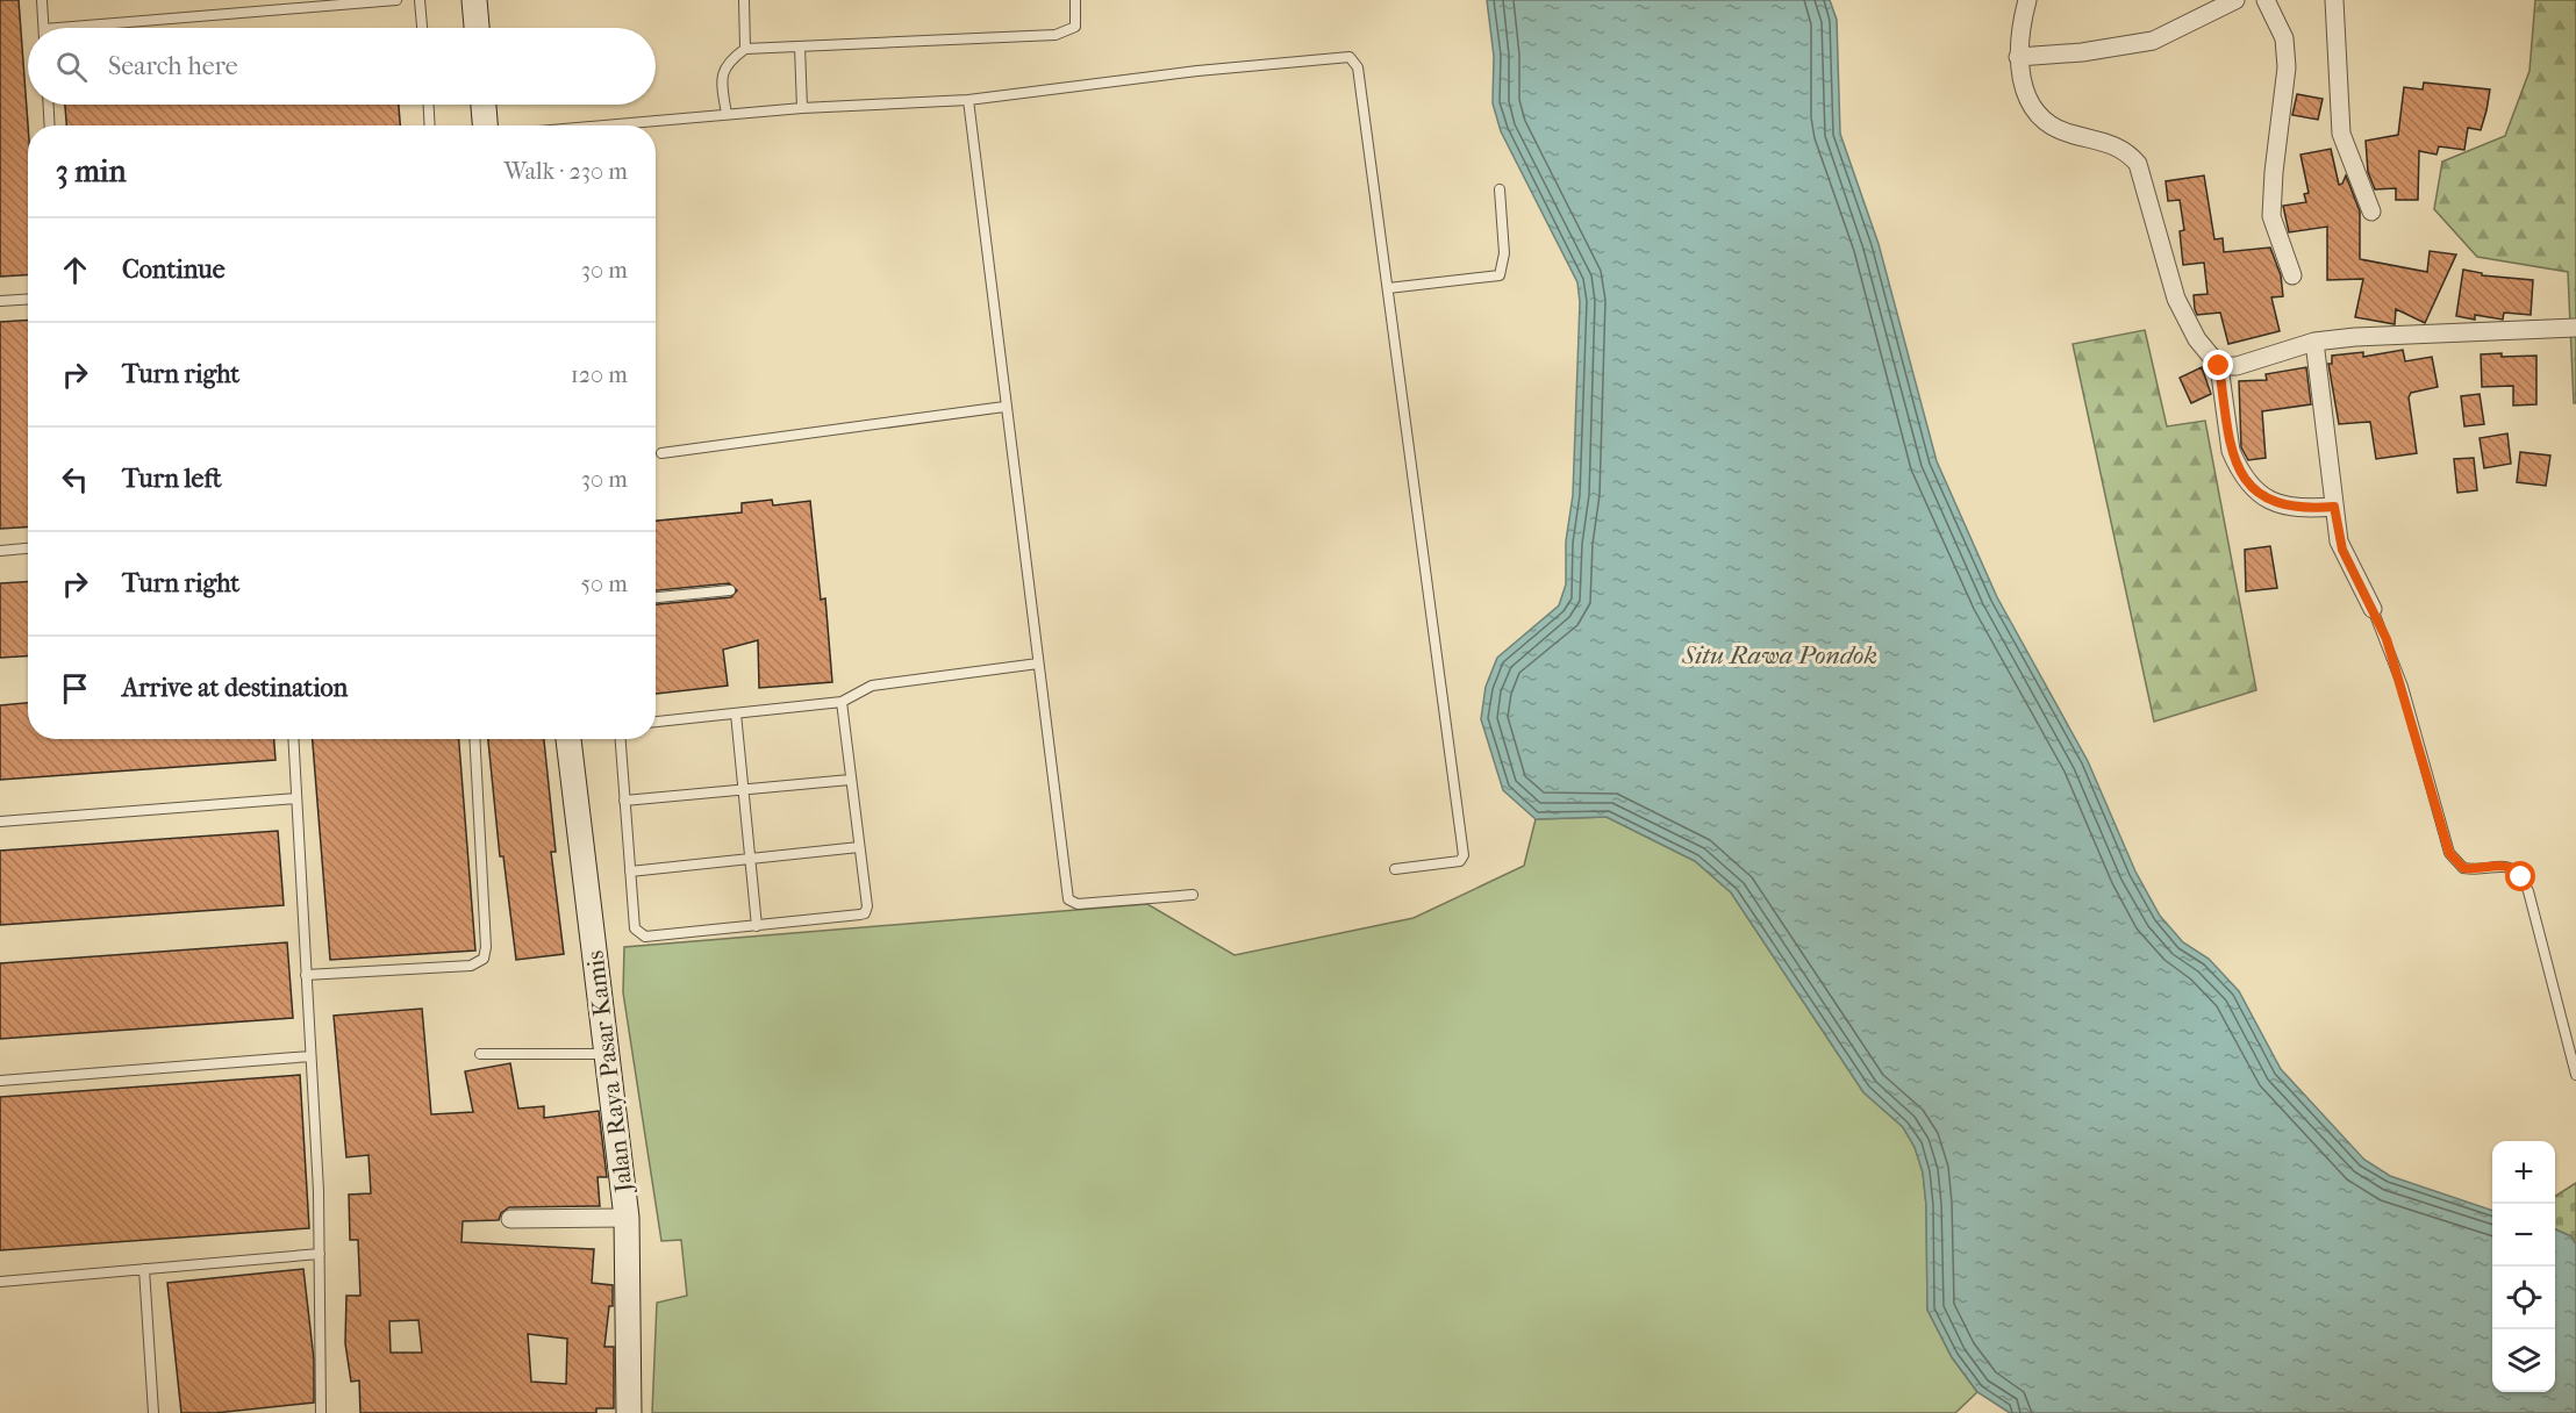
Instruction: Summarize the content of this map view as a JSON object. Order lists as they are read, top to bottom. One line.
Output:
{"streets":{"main road":["Jalan Raya Pasar Kamis"]},"water":["Situ Rawa Pondok"],"page":{"search":"Search here","heading":["3 min","Walk · 230 m"],"list":[["Continue","30 m"],["Turn right","120 m"],["Turn left","30 m"],["Turn right","50 m"],"Arrive at destination"],"map_buttons":["+","−"]}}
